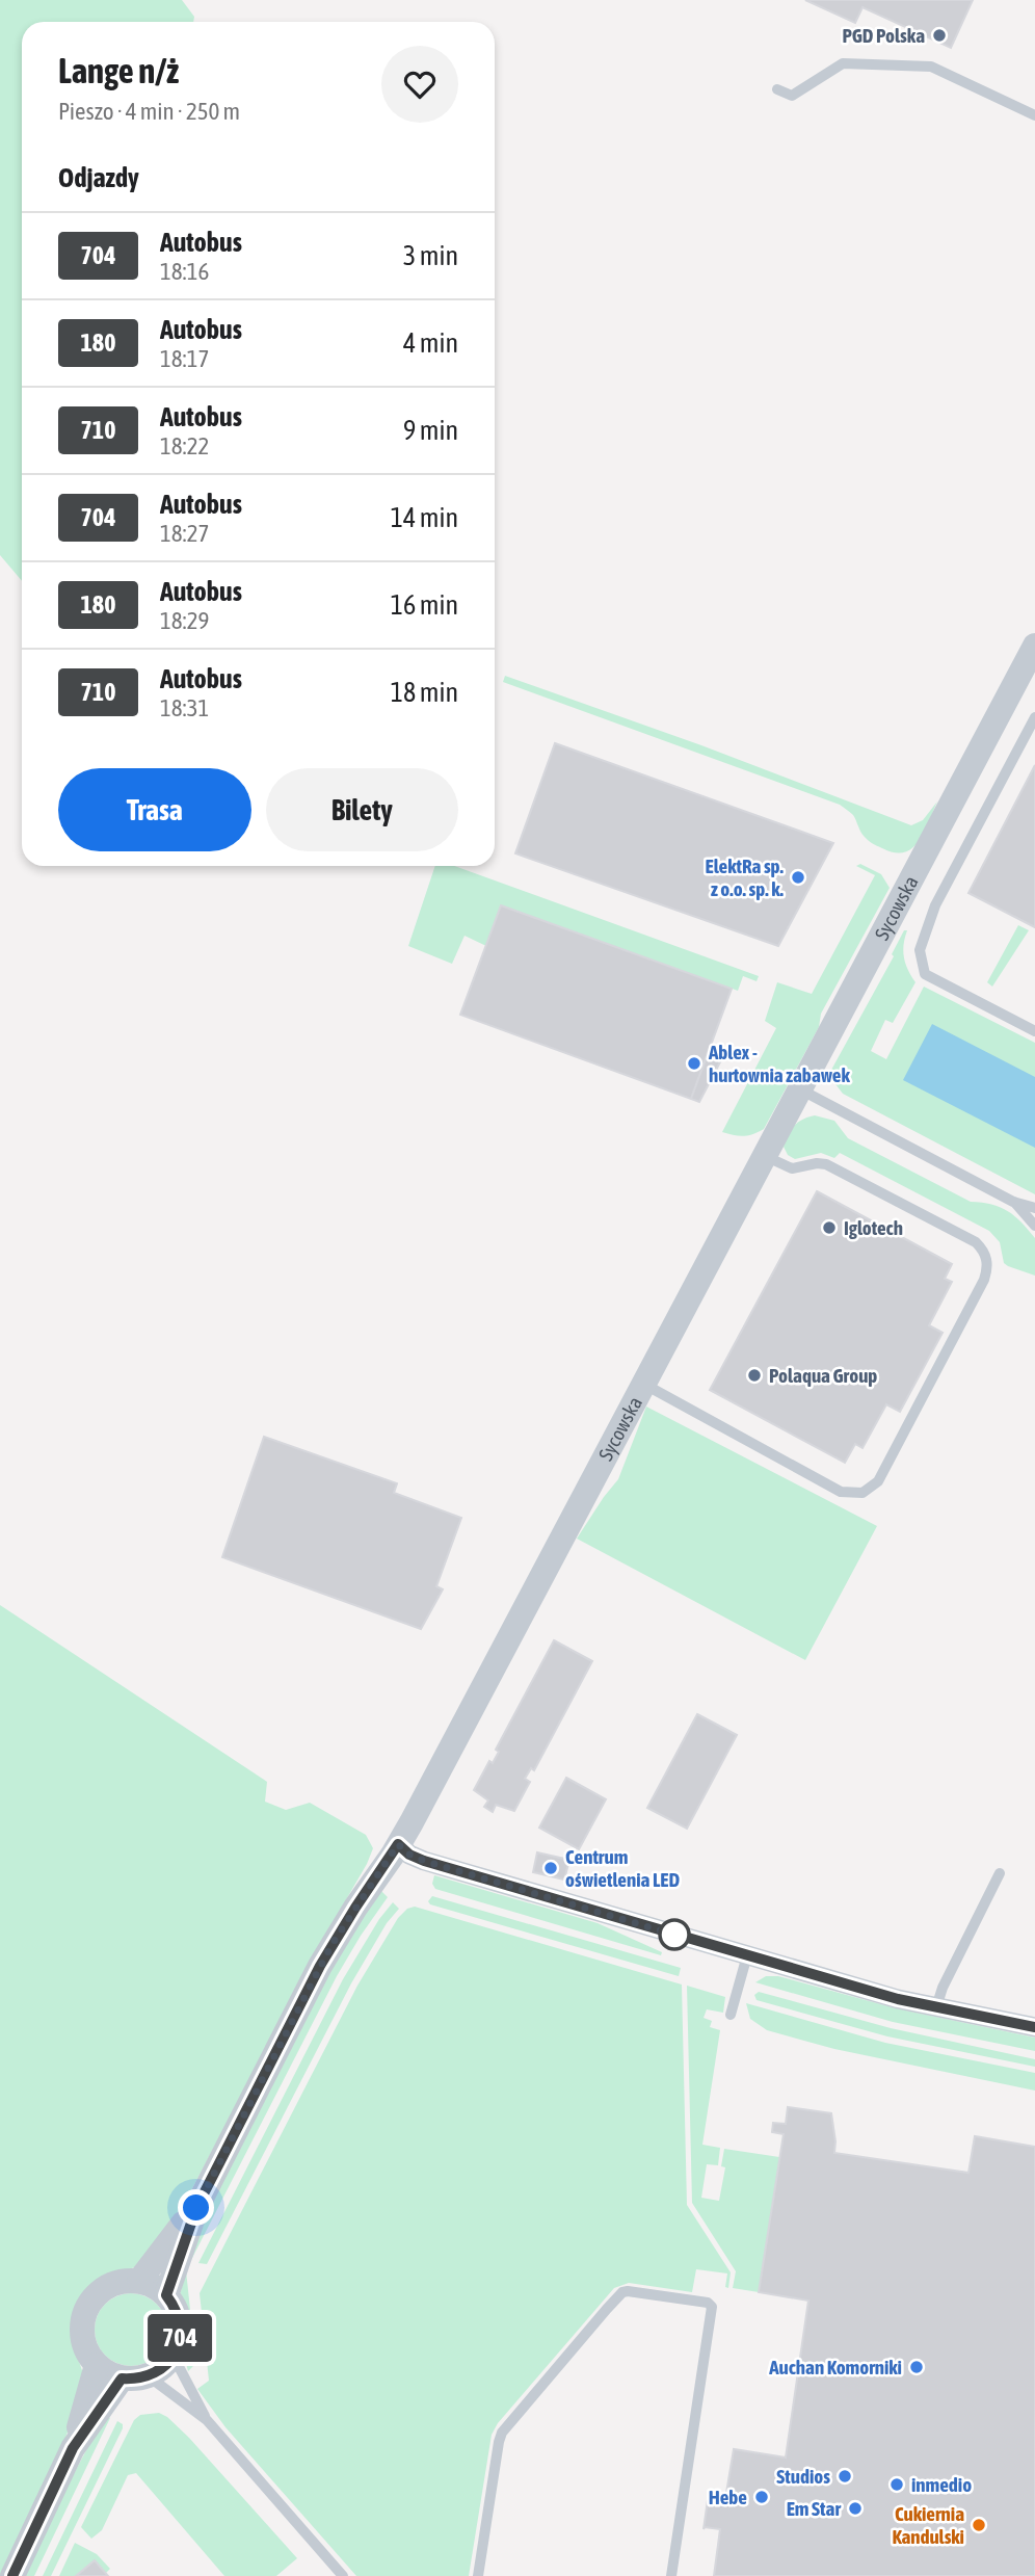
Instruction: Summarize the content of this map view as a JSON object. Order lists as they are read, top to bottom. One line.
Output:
{"streets":{"street":["Sycowska"]},"places":["PGD Polska","ElektRa sp. z o.o. sp. k.","Ablex - hurtownia zabawek","Iglotech","Polaqua Group","Centrum oświetlenia LED","Auchan Komorniki","Studios","inmedio","Hebe","Em Star","Cukiernia Kandulski"],"lines":["bus line 704"],"page":{"on_map":"704","heading":[["Lange n/ż","Pieszo · 4 min · 250 m"],"Odjazdy"],"list":[{"mark":"704","name":"Autobus","note":"18:16","value":"3 min"},{"mark":"180","name":"Autobus","note":"18:17","value":"4 min"},{"mark":"710","name":"Autobus","note":"18:22","value":"9 min"},{"mark":"704","name":"Autobus","note":"18:27","value":"14 min"},{"mark":"180","name":"Autobus","note":"18:29","value":"16 min"},{"mark":"710","name":"Autobus","note":"18:31","value":"18 min"}],"buttons":["Trasa","Bilety"]}}
